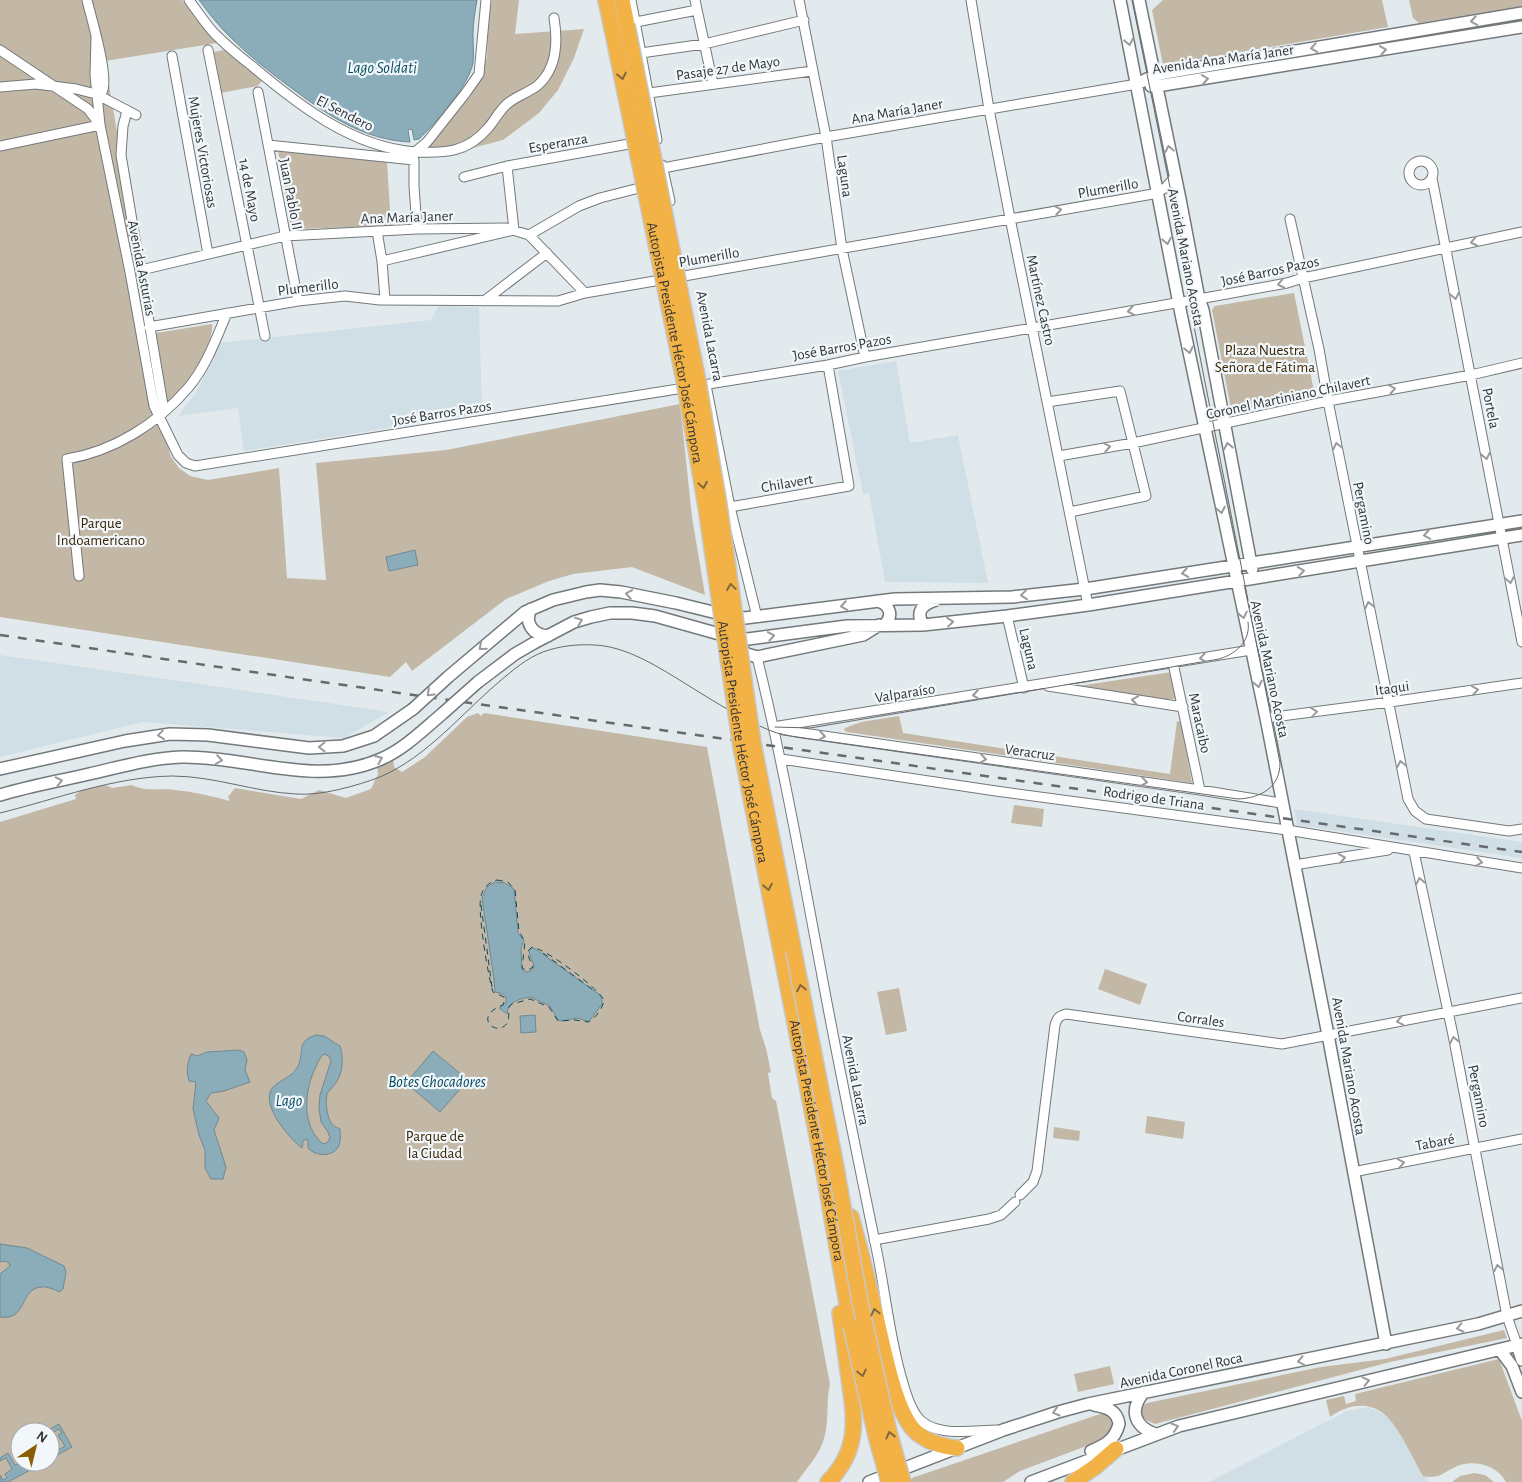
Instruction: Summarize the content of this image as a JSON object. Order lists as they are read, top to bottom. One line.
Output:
{"streets":{"highway":["Autopista Presidente Héctor José Cámpora"],"main road":["Avenida Ana María Janer","Avenida Mariano Acosta","Avenida Coronel Roca"],"street":["Pasaje 27 de Mayo","Ana María Janer","El Sendero","Esperanza","Mujeres Victoriosas","Laguna","Plumerillo","14 de Mayo","Juan Pablo II","Avenida Asturias","José Barros Pazos","Martínez Castro","Avenida Lacarra","Coronel Martiniano Chilavert","Portela","Chilavert","Pergamino","Itaqui","Valparaíso","Maracaibo","Veracruz","Rodrigo de Triana","Corrales","Tabaré"]},"crossings":[["Avenida Ana María Janer","Ana María Janer"],["Avenida Ana María Janer","Avenida Mariano Acosta"],["Pasaje 27 de Mayo","Laguna"],["Pasaje 27 de Mayo","Avenida Lacarra"],["Ana María Janer","Mujeres Victoriosas"],["Ana María Janer","Laguna"],["Ana María Janer","14 de Mayo"],["Ana María Janer","Juan Pablo II"],["Ana María Janer","Avenida Mariano Acosta"],["Ana María Janer","Avenida Asturias"],["Ana María Janer","Martínez Castro"],["Ana María Janer","Avenida Lacarra"],["Esperanza","Avenida Lacarra"],["Laguna","Plumerillo"],["Laguna","José Barros Pazos"],["Laguna","Valparaíso"],["Plumerillo","14 de Mayo"],["Plumerillo","Juan Pablo II"],["Plumerillo","Avenida Mariano Acosta"],["Plumerillo","Avenida Asturias"],["Plumerillo","Martínez Castro"],["Plumerillo","Avenida Lacarra"],["Avenida Mariano Acosta","José Barros Pazos"],["Avenida Mariano Acosta","Coronel Martiniano Chilavert"],["Avenida Mariano Acosta","Itaqui"],["Avenida Mariano Acosta","Valparaíso"],["Avenida Mariano Acosta","Veracruz"],["Avenida Mariano Acosta","Rodrigo de Triana"],["Avenida Mariano Acosta","Corrales"],["Avenida Mariano Acosta","Tabaré"],["Avenida Mariano Acosta","Avenida Coronel Roca"],["Avenida Asturias","José Barros Pazos"],["José Barros Pazos","Martínez Castro"],["José Barros Pazos","Avenida Lacarra"],["José Barros Pazos","Portela"],["José Barros Pazos","Chilavert"],["José Barros Pazos","Pergamino"],["Martínez Castro","Coronel Martiniano Chilavert"],["Avenida Lacarra","Autopista Presidente Héctor José Cámpora"],["Avenida Lacarra","Chilavert"],["Avenida Lacarra","Valparaíso"],["Avenida Lacarra","Veracruz"],["Avenida Lacarra","Rodrigo de Triana"],["Avenida Lacarra","Corrales"],["Avenida Lacarra","Avenida Coronel Roca"],["Coronel Martiniano Chilavert","Portela"],["Coronel Martiniano Chilavert","Pergamino"],["Pergamino","Itaqui"],["Pergamino","Rodrigo de Triana"],["Pergamino","Corrales"],["Pergamino","Tabaré"],["Pergamino","Avenida Coronel Roca"],["Valparaíso","Maracaibo"],["Valparaíso","Veracruz"],["Maracaibo","Veracruz"]],"one_way":["Coronel Martiniano Chilavert","Portela","Pergamino","Itaqui","Valparaíso","Veracruz","Tabaré"],"water":["Lago Soldati","Botes Chocadores","Lago"],"parks":["Plaza Nuestra Señora de Fátima","Parque Indoamericano","Parque de la Ciudad"],"north":"top right"}
